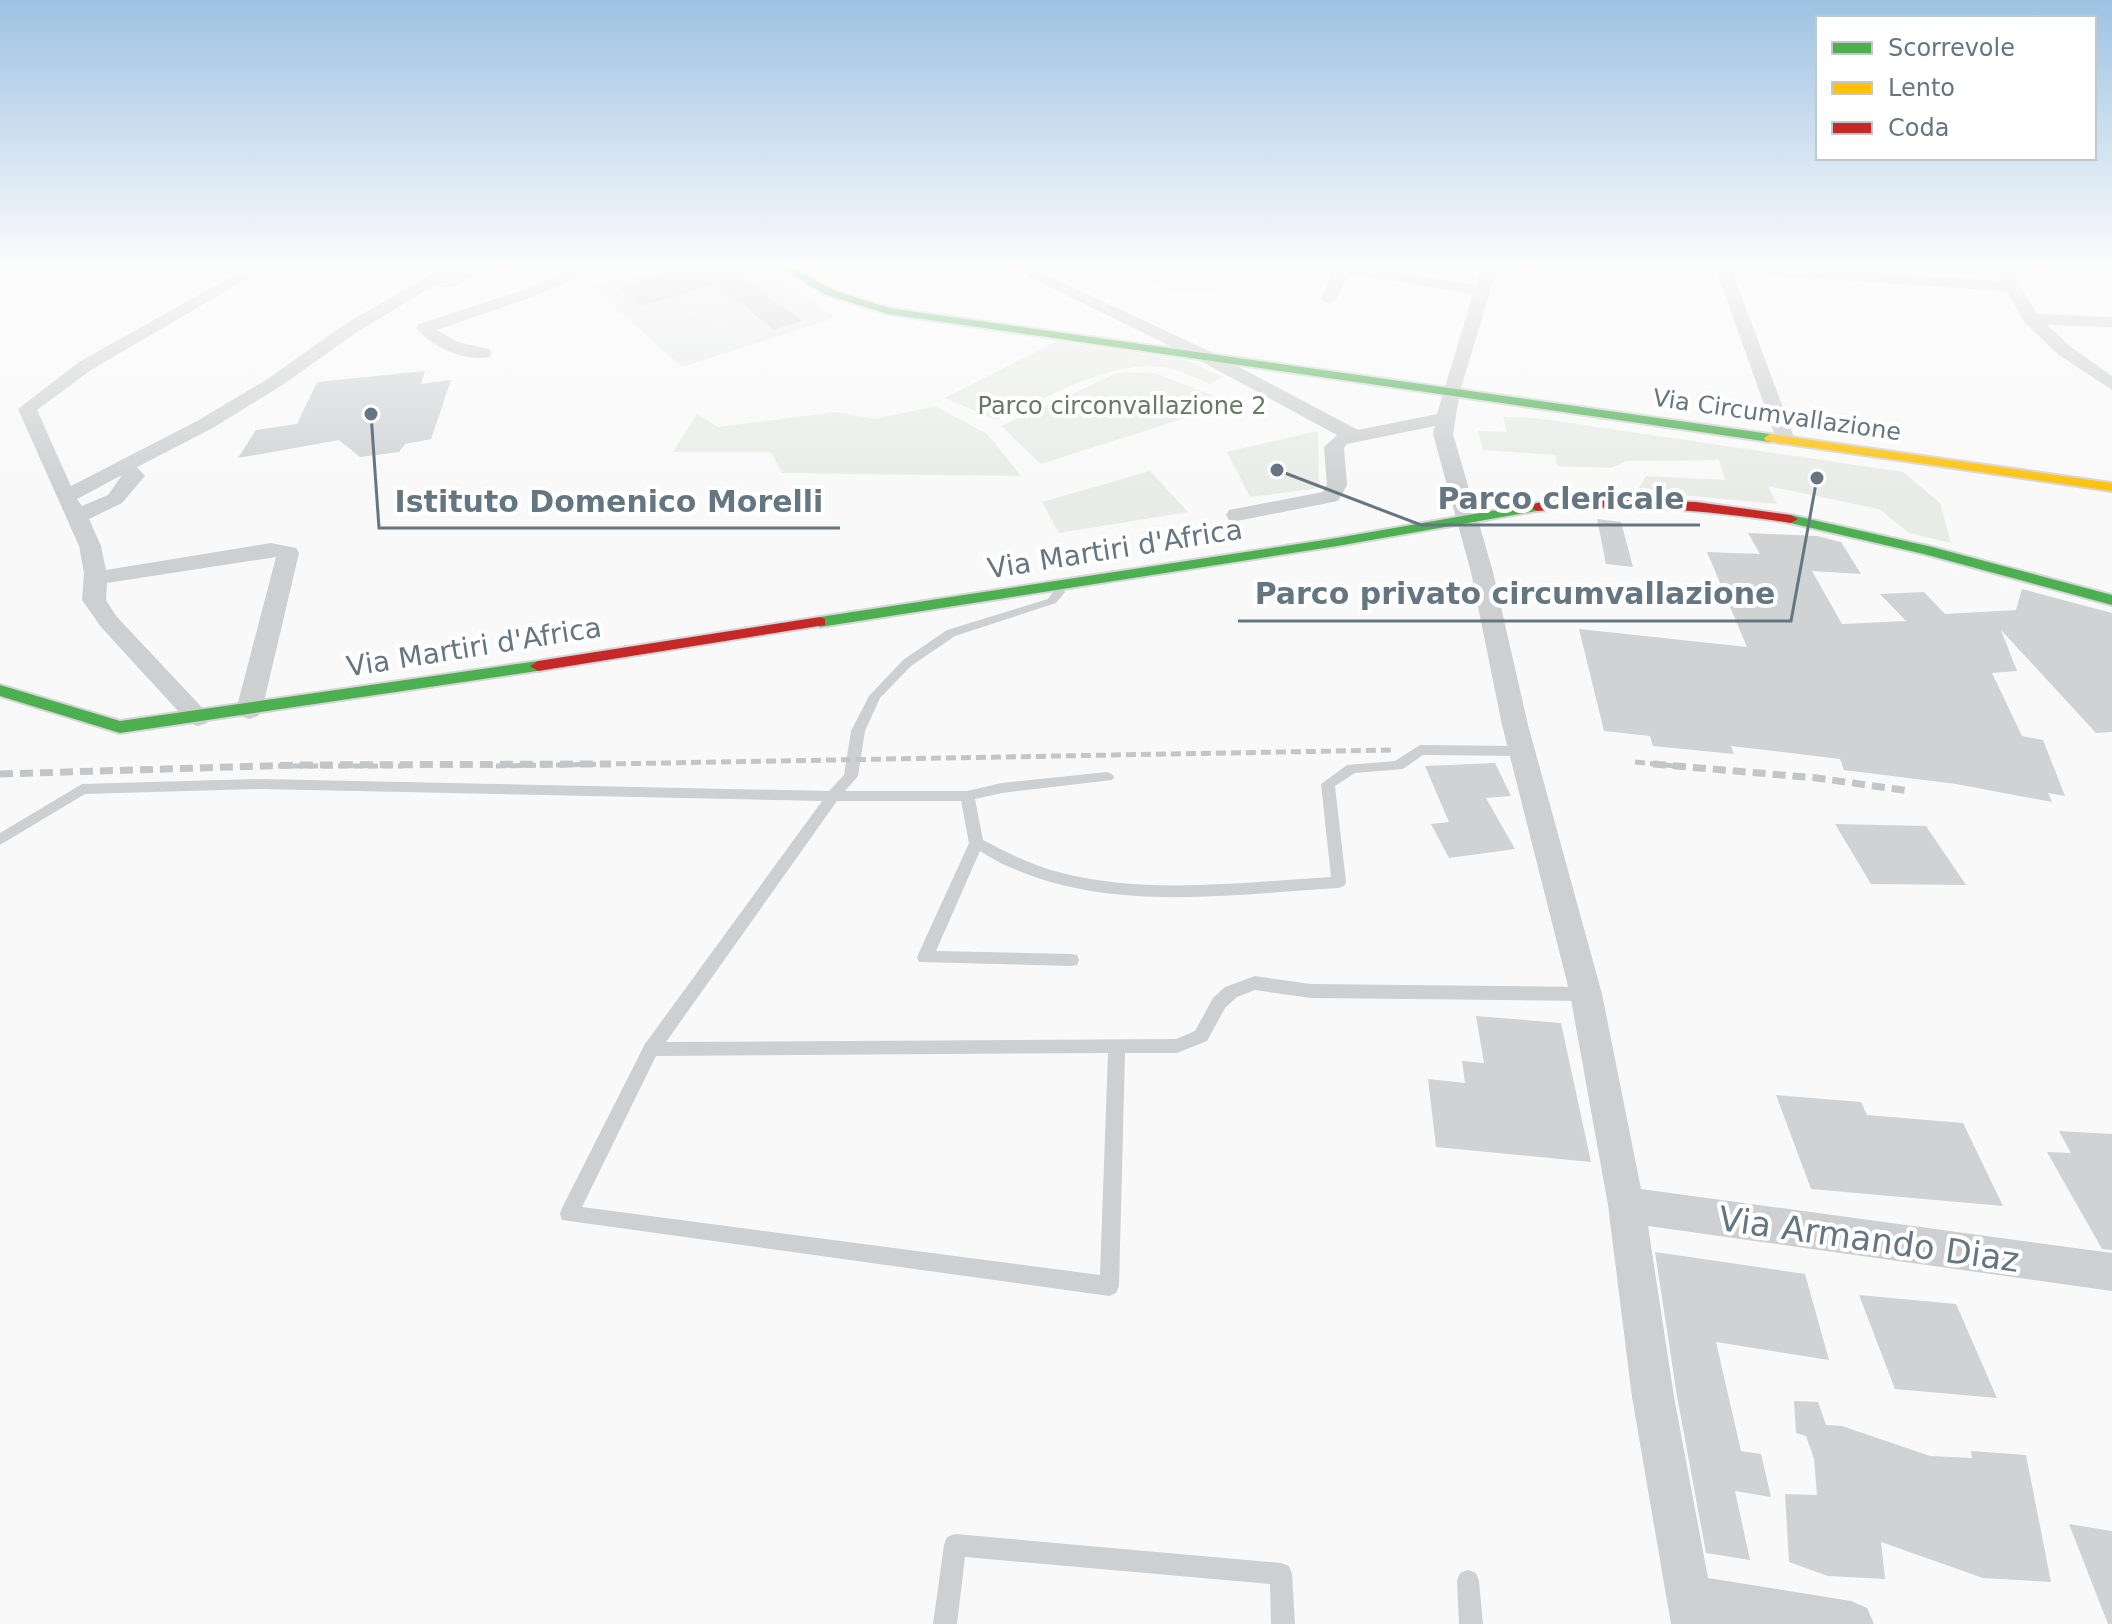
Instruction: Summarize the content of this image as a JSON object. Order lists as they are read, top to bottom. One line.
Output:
{"streets":{"street":["Via Circumvallazione","Via Martiri d'Africa","Via Armando Diaz"]},"parks":["Parco circonvallazione 2"],"places":["Istituto Domenico Morelli","Parco clericale","Parco privato circumvallazione"],"legend":["Scorrevole","Lento","Coda"]}
